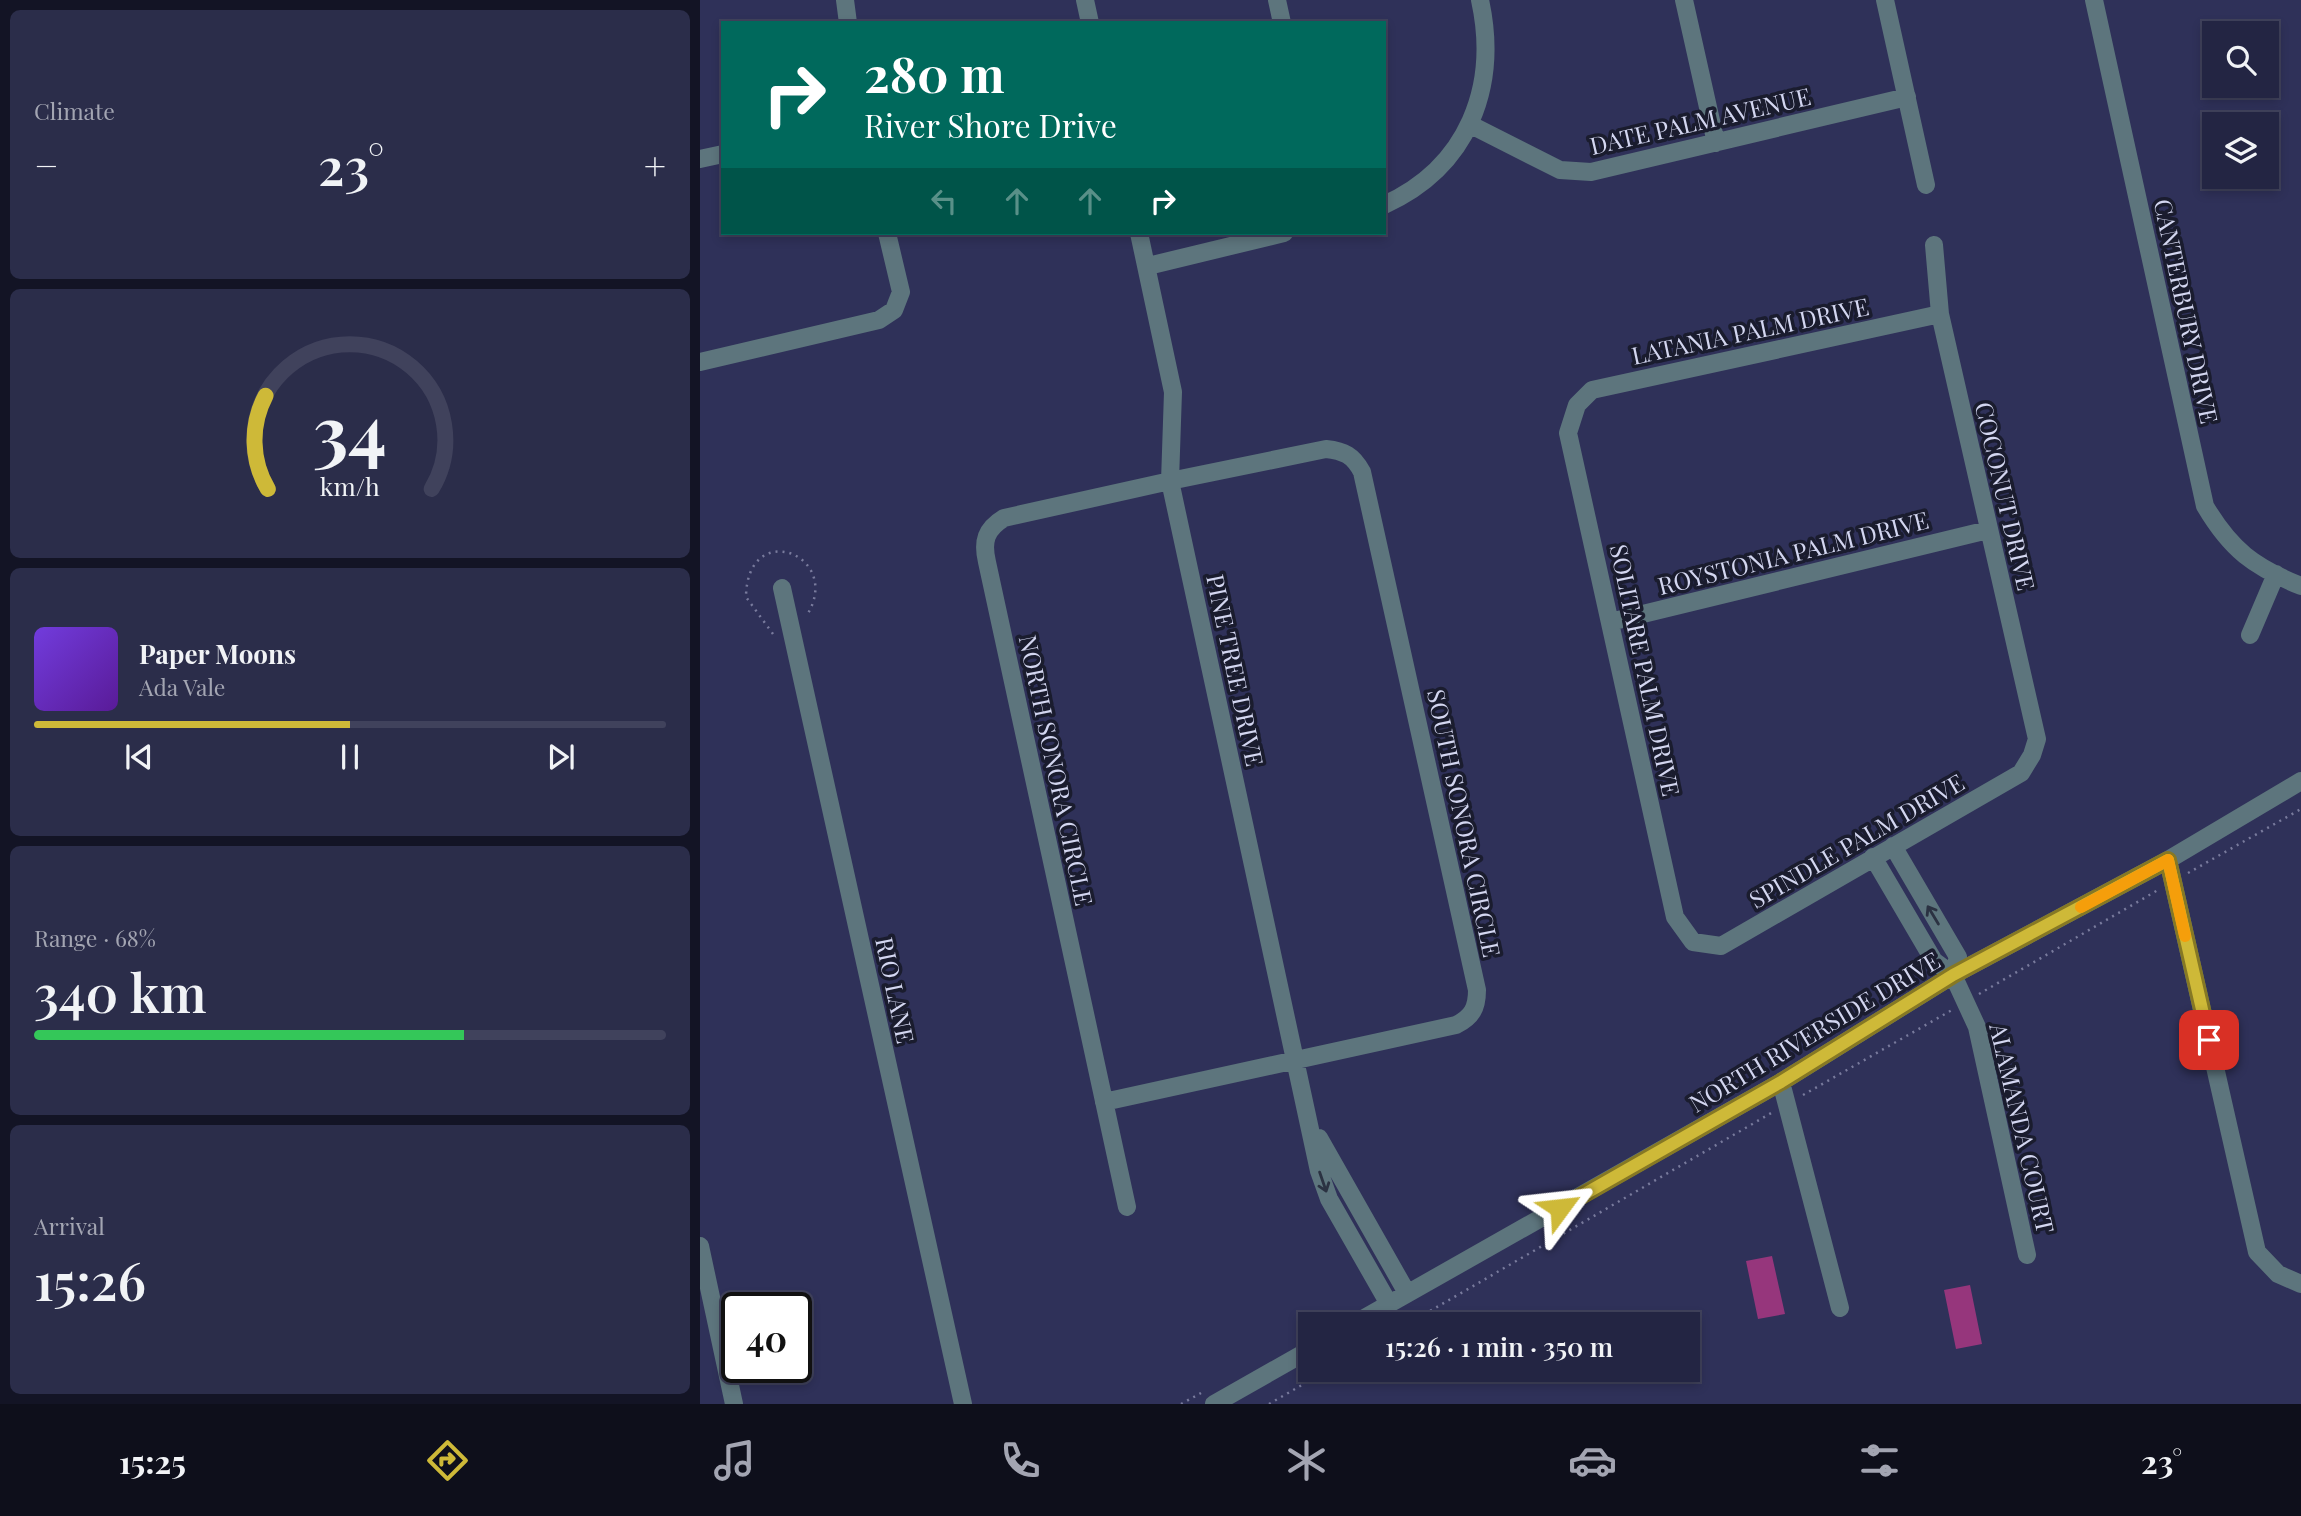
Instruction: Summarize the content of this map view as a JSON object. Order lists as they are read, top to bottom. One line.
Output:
{"streets":{"street":["DATE PALM AVENUE","CANTERBURY DRIVE","LATANIA PALM DRIVE","COCONUT DRIVE","ROYSTONIA PALM DRIVE","PINE TREE DRIVE","SOLITARE PALM DRIVE","NORTH SONORA CIRCLE","SOUTH SONORA CIRCLE","SPINDLE PALM DRIVE","RIO LANE","NORTH RIVERSIDE DRIVE","ALAMANDA COURT"]},"crossings":[["LATANIA PALM DRIVE","COCONUT DRIVE"],["LATANIA PALM DRIVE","SOLITARE PALM DRIVE"],["COCONUT DRIVE","ROYSTONIA PALM DRIVE"],["COCONUT DRIVE","SPINDLE PALM DRIVE"],["ROYSTONIA PALM DRIVE","SOLITARE PALM DRIVE"],["PINE TREE DRIVE","NORTH SONORA CIRCLE"],["PINE TREE DRIVE","SOUTH SONORA CIRCLE"],["PINE TREE DRIVE","NORTH RIVERSIDE DRIVE"],["SOLITARE PALM DRIVE","SPINDLE PALM DRIVE"],["NORTH SONORA CIRCLE","SOUTH SONORA CIRCLE"],["NORTH RIVERSIDE DRIVE","ALAMANDA COURT"]],"page":{"tile":["Climate",["Range · 68%","340 km"],["Arrival","15:26"]],"turn":["280 m","River Shore Drive"],"heat":["−","23°","+"],"song":["Paper Moons","Ada Vale"],"limit":"40","trip":"15:26 · 1 min · 350 m","tabs":["15:25","23°"],"gauge":["34","km/h"]}}
